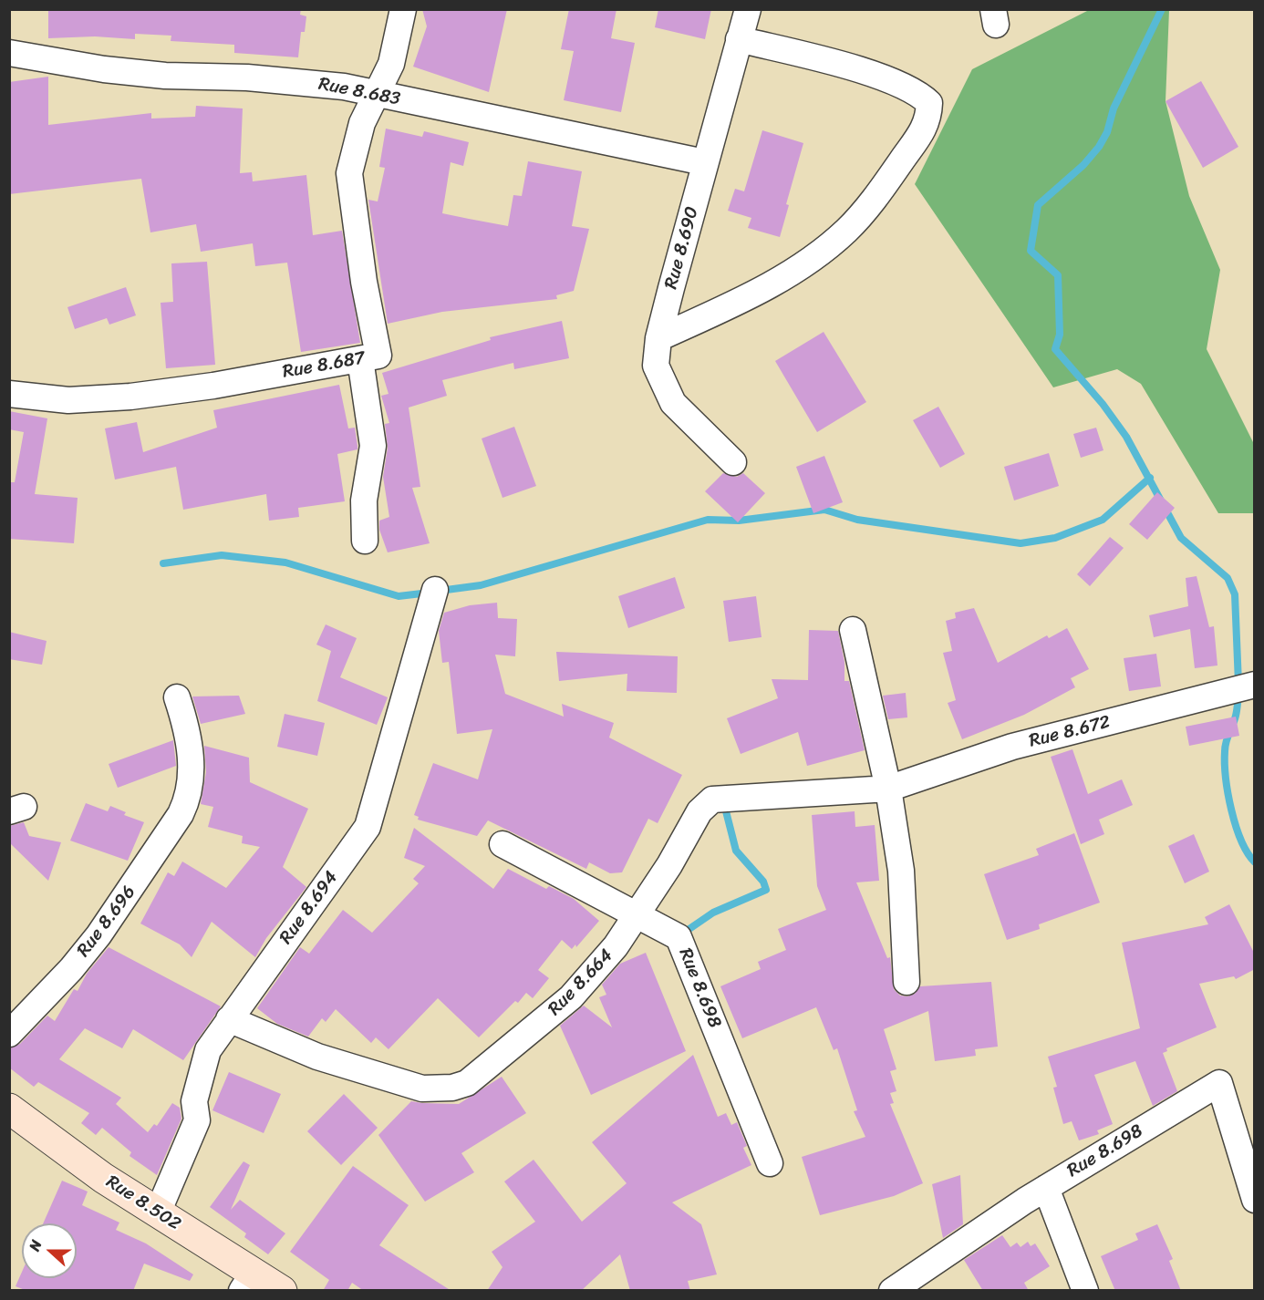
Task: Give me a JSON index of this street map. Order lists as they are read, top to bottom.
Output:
{
  "streets": {
    "main road": ["Rue 8.502"],
    "street": [
      "Rue 8.683",
      "Rue 8.690",
      "Rue 8.687",
      "Rue 8.672",
      "Rue 8.694",
      "Rue 8.696",
      "Rue 8.664",
      "Rue 8.698"
    ]
  },
  "crossings": [
    ["Rue 8.683", "Rue 8.690"],
    ["Rue 8.683", "Rue 8.687"],
    ["Rue 8.672", "Rue 8.664"],
    ["Rue 8.694", "Rue 8.664"],
    ["Rue 8.694", "Rue 8.502"],
    ["Rue 8.664", "Rue 8.698"]
  ],
  "north": "left"
}
